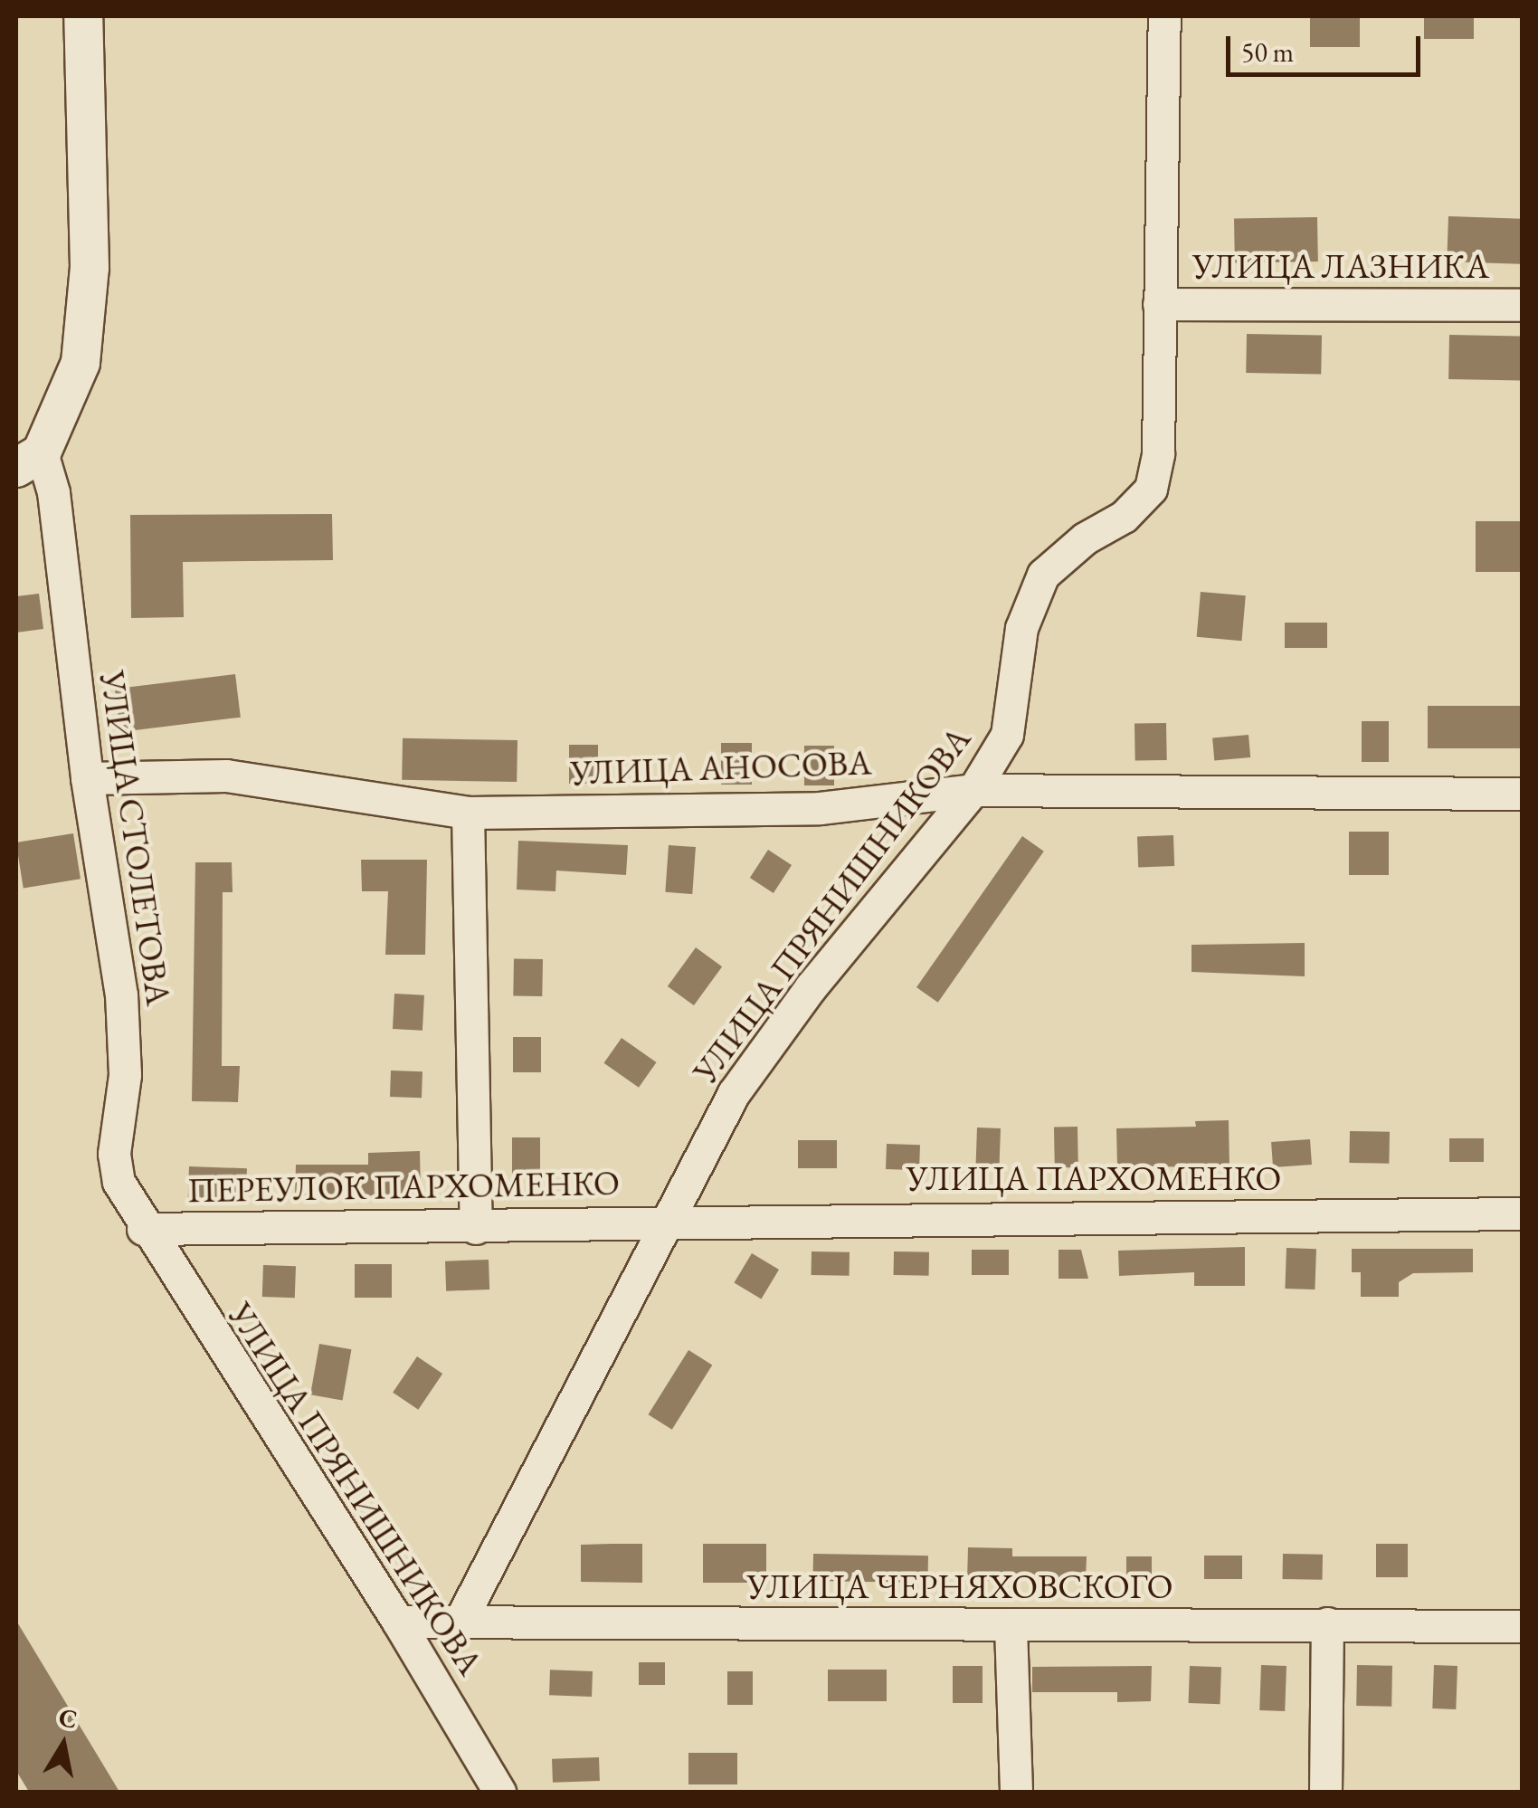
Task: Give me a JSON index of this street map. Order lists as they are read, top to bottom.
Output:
{
  "streets": {
    "street": [
      "УЛИЦА ЛАЗНИКА",
      "УЛИЦА АНОСОВА",
      "УЛИЦА СТОЛЕТОВА",
      "УЛИЦА ПРЯНИШНИКОВА",
      "УЛИЦА ПАРХОМЕНКО",
      "ПЕРЕУЛОК ПАРХОМЕНКО",
      "УЛИЦА ЧЕРНЯХОВСКОГО"
    ]
  },
  "crossings": [
    ["УЛИЦА ЛАЗНИКА", "УЛИЦА ПРЯНИШНИКОВА"],
    ["УЛИЦА АНОСОВА", "УЛИЦА СТОЛЕТОВА"],
    ["УЛИЦА АНОСОВА", "УЛИЦА ПРЯНИШНИКОВА"],
    ["УЛИЦА СТОЛЕТОВА", "УЛИЦА ПРЯНИШНИКОВА"],
    ["УЛИЦА СТОЛЕТОВА", "ПЕРЕУЛОК ПАРХОМЕНКО"],
    ["УЛИЦА ПРЯНИШНИКОВА", "УЛИЦА ПАРХОМЕНКО"],
    ["УЛИЦА ПРЯНИШНИКОВА", "ПЕРЕУЛОК ПАРХОМЕНКО"],
    ["УЛИЦА ПРЯНИШНИКОВА", "УЛИЦА ЧЕРНЯХОВСКОГО"],
    ["УЛИЦА ПАРХОМЕНКО", "ПЕРЕУЛОК ПАРХОМЕНКО"]
  ],
  "scale_bar": "50 m",
  "north": "top"
}
